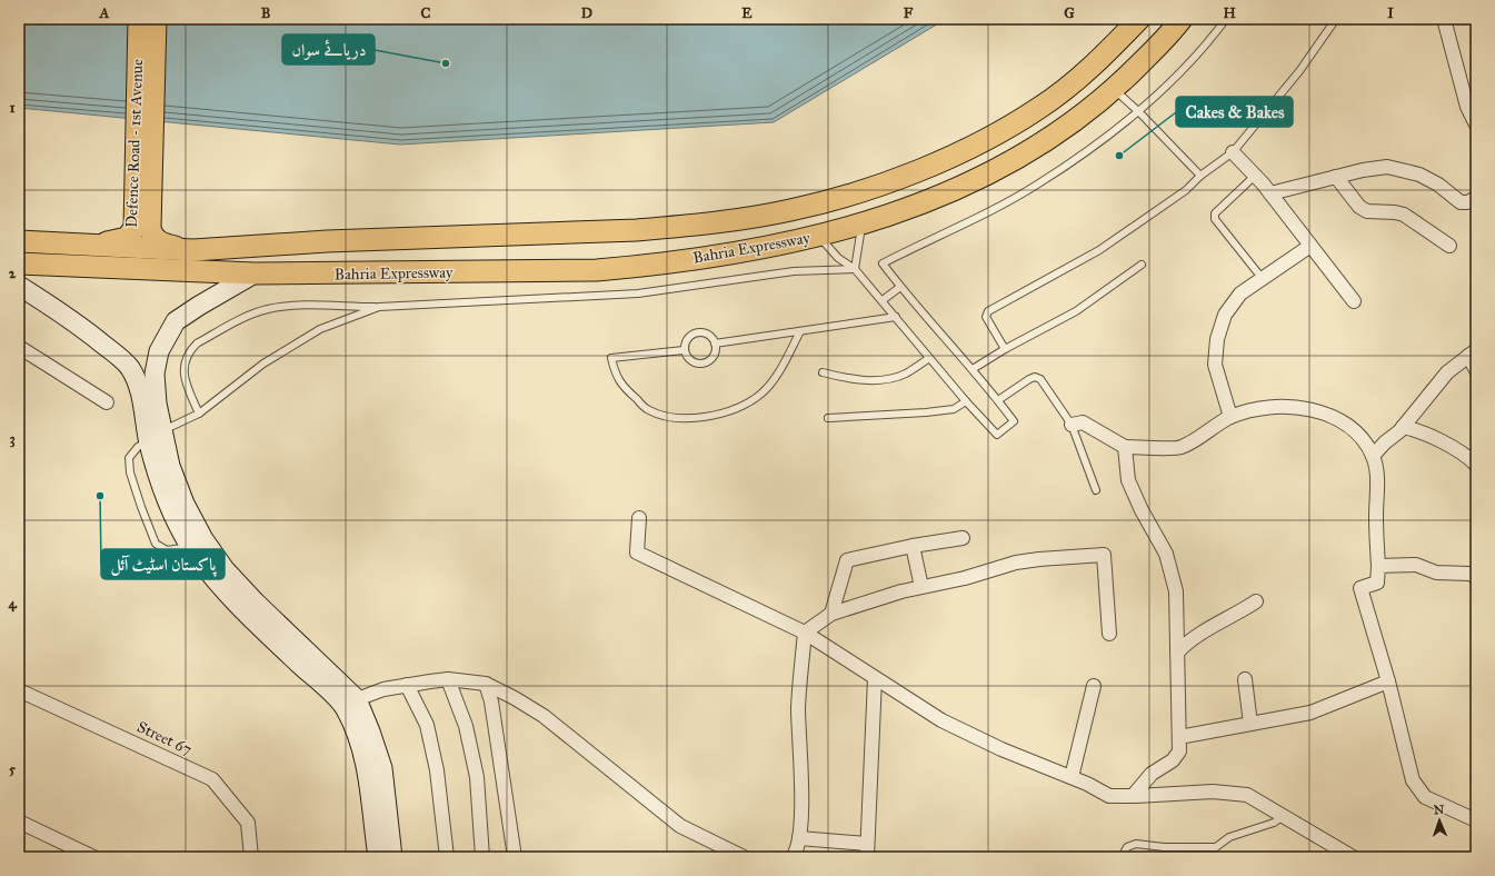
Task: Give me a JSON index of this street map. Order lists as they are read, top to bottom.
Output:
{
  "streets": {
    "main road": ["Defence Road - 1st Avenue", "Bahria Expressway"],
    "street": ["Street 67"]
  },
  "crossings": [
    ["Defence Road - 1st Avenue", "Bahria Expressway"]
  ],
  "places": ["دریائے سواں", "Cakes & Bakes", "پاکستان اسٹیٹ آئل"],
  "north": "top",
  "grid": {
    "columns": [
      "A",
      "B",
      "C",
      "D",
      "E",
      "F",
      "G",
      "H",
      "I"
    ],
    "rows": [
      "1",
      "2",
      "3",
      "4",
      "5"
    ]
  }
}
